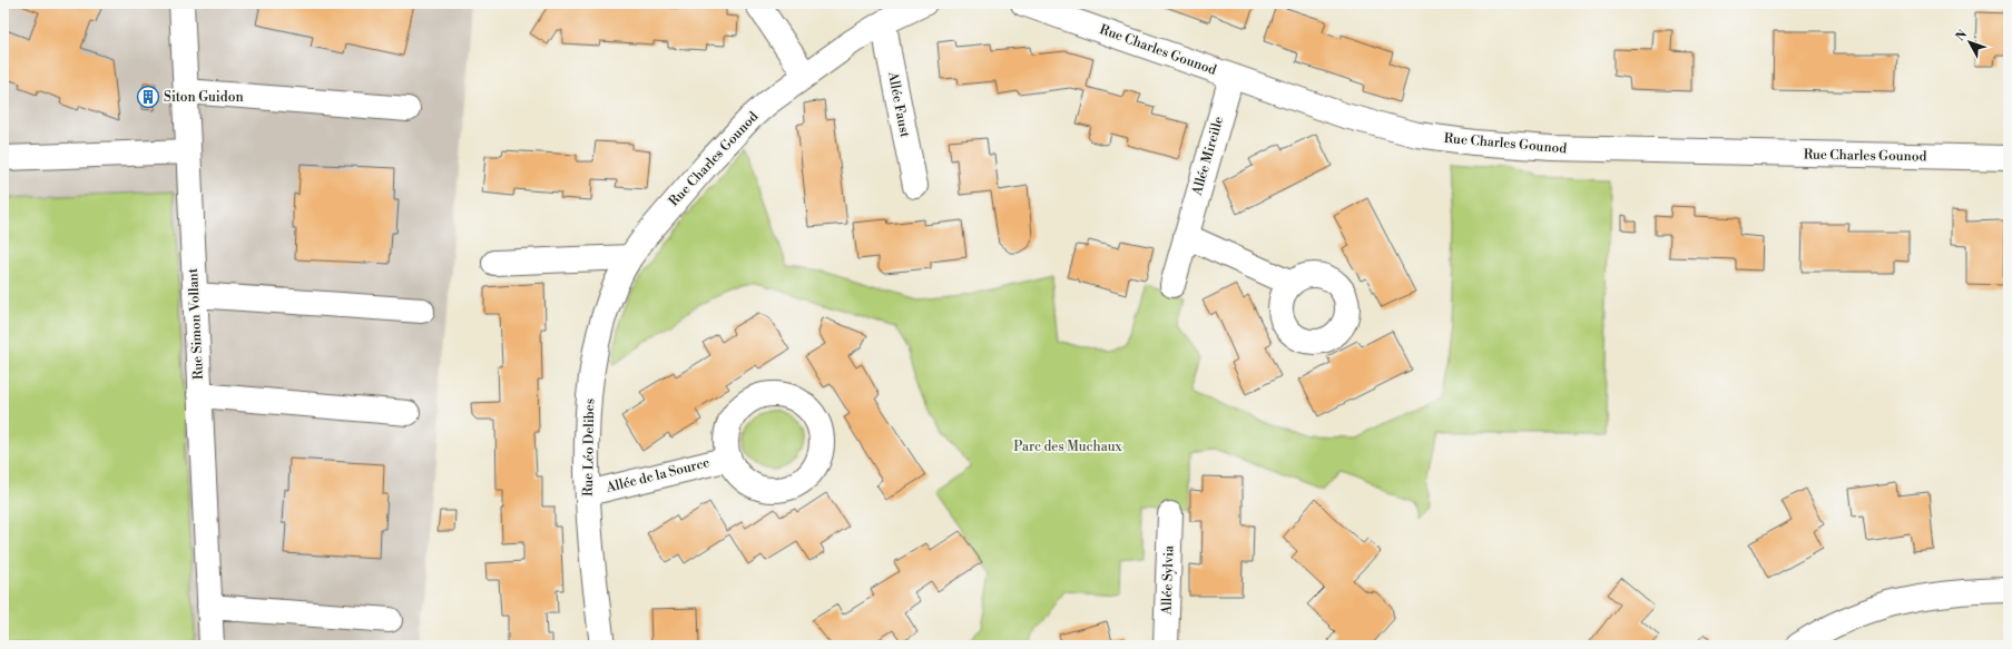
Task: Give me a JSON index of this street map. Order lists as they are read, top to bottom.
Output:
{
  "streets": {
    "street": [
      "Rue Charles Gounod",
      "Allée Faust",
      "Allée Mireille",
      "Rue Simon Vollant",
      "Rue Léo Delibes",
      "Allée de la Source",
      "Allée Sylvia"
    ]
  },
  "crossings": [
    ["Rue Charles Gounod", "Allée Faust"],
    ["Rue Charles Gounod", "Allée Mireille"],
    ["Rue Charles Gounod", "Rue Léo Delibes"],
    ["Rue Léo Delibes", "Allée de la Source"]
  ],
  "parks": ["Parc des Muchaux"],
  "places": {
    "building": ["Siton Guidon"]
  },
  "north": "top left"
}
